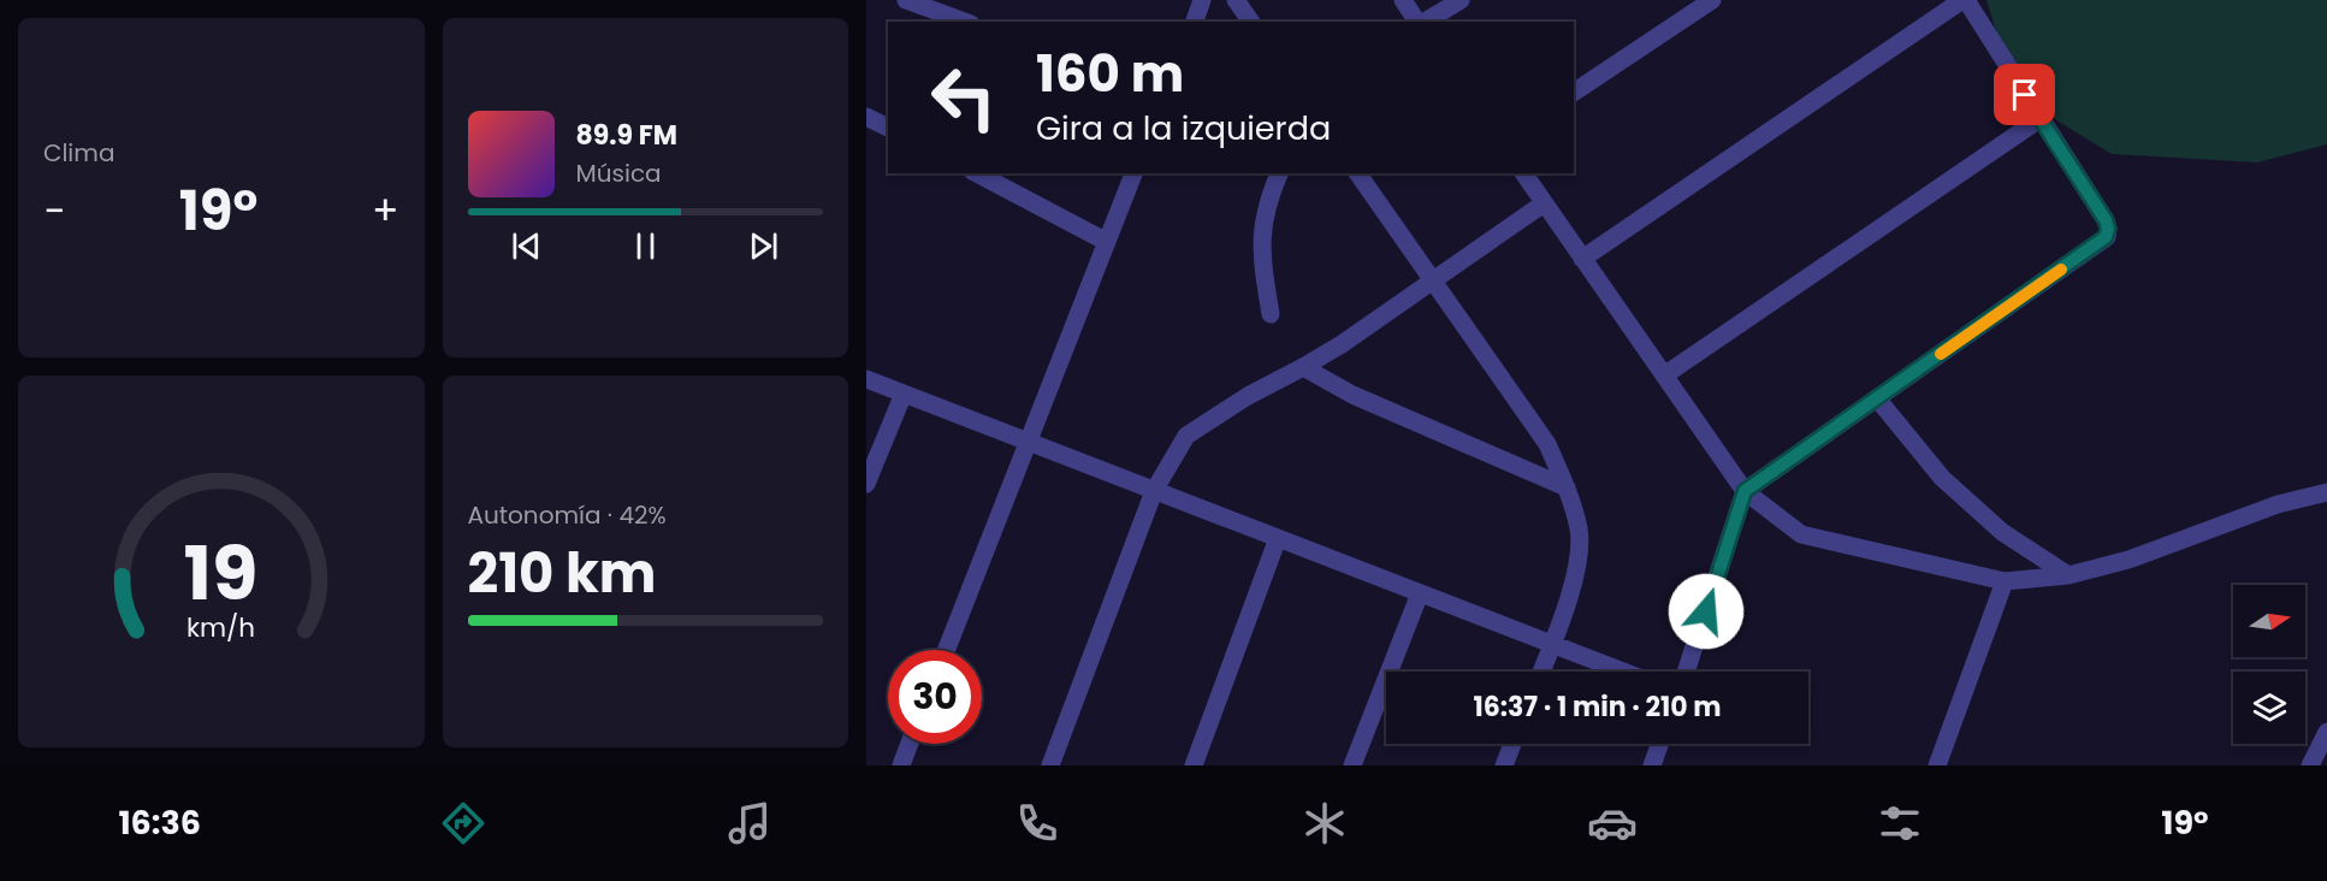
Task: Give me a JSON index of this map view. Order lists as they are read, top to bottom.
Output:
{
  "north": "right",
  "page": {
    "tile": [
      "Clima",
      ["Autonomía · 42%", "210 km"]
    ],
    "turn": ["160 m", "Gira a la izquierda"],
    "song": ["89.9 FM", "Música"],
    "heat": ["−", "19°", "+"],
    "limit": "30",
    "trip": "16:37 · 1 min · 210 m",
    "tabs": ["16:36", "19°"],
    "gauge": ["19", "km/h"]
  }
}
